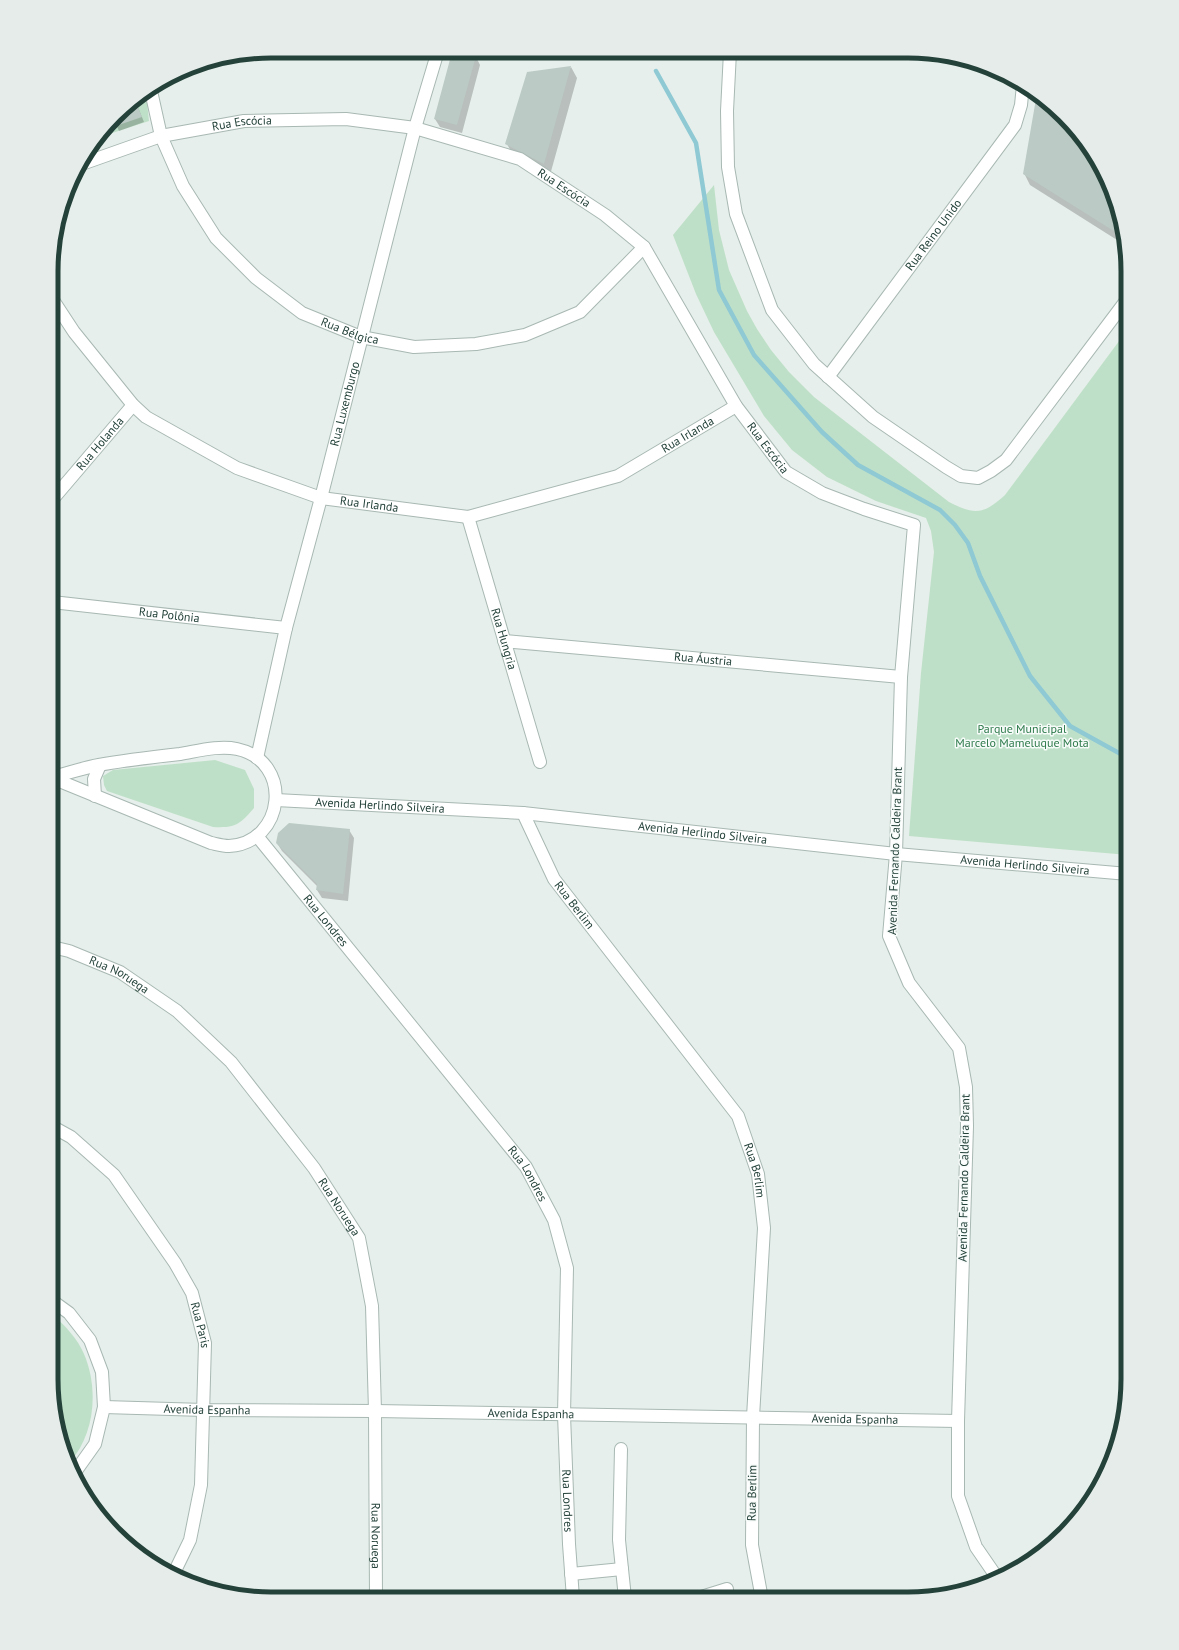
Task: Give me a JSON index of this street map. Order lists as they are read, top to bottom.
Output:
{
  "streets": {
    "street": [
      "Rua Escócia",
      "Rua Reino Unido",
      "Rua Bélgica",
      "Rua Luxemburgo",
      "Rua Irlanda",
      "Rua Holanda",
      "Rua Polônia",
      "Rua Hungria",
      "Rua Áustria",
      "Avenida Herlindo Silveira",
      "Avenida Fernando Caldeira Brant",
      "Rua Berlim",
      "Rua Londres",
      "Rua Noruega",
      "Rua Paris",
      "Avenida Espanha"
    ]
  },
  "crossings": [
    ["Rua Escócia", "Rua Bélgica"],
    ["Rua Escócia", "Rua Luxemburgo"],
    ["Rua Escócia", "Rua Irlanda"],
    ["Rua Escócia", "Avenida Fernando Caldeira Brant"],
    ["Rua Bélgica", "Rua Luxemburgo"],
    ["Rua Luxemburgo", "Rua Irlanda"],
    ["Rua Luxemburgo", "Rua Polônia"],
    ["Rua Irlanda", "Rua Holanda"],
    ["Rua Irlanda", "Rua Hungria"],
    ["Rua Hungria", "Rua Áustria"],
    ["Rua Áustria", "Avenida Fernando Caldeira Brant"],
    ["Avenida Herlindo Silveira", "Avenida Fernando Caldeira Brant"],
    ["Avenida Herlindo Silveira", "Rua Berlim"],
    ["Avenida Fernando Caldeira Brant", "Avenida Espanha"],
    ["Rua Berlim", "Avenida Espanha"],
    ["Rua Londres", "Avenida Espanha"],
    ["Rua Noruega", "Avenida Espanha"],
    ["Rua Paris", "Avenida Espanha"]
  ],
  "parks": ["Parque Municipal Marcelo Mameluque Mota"]
}
